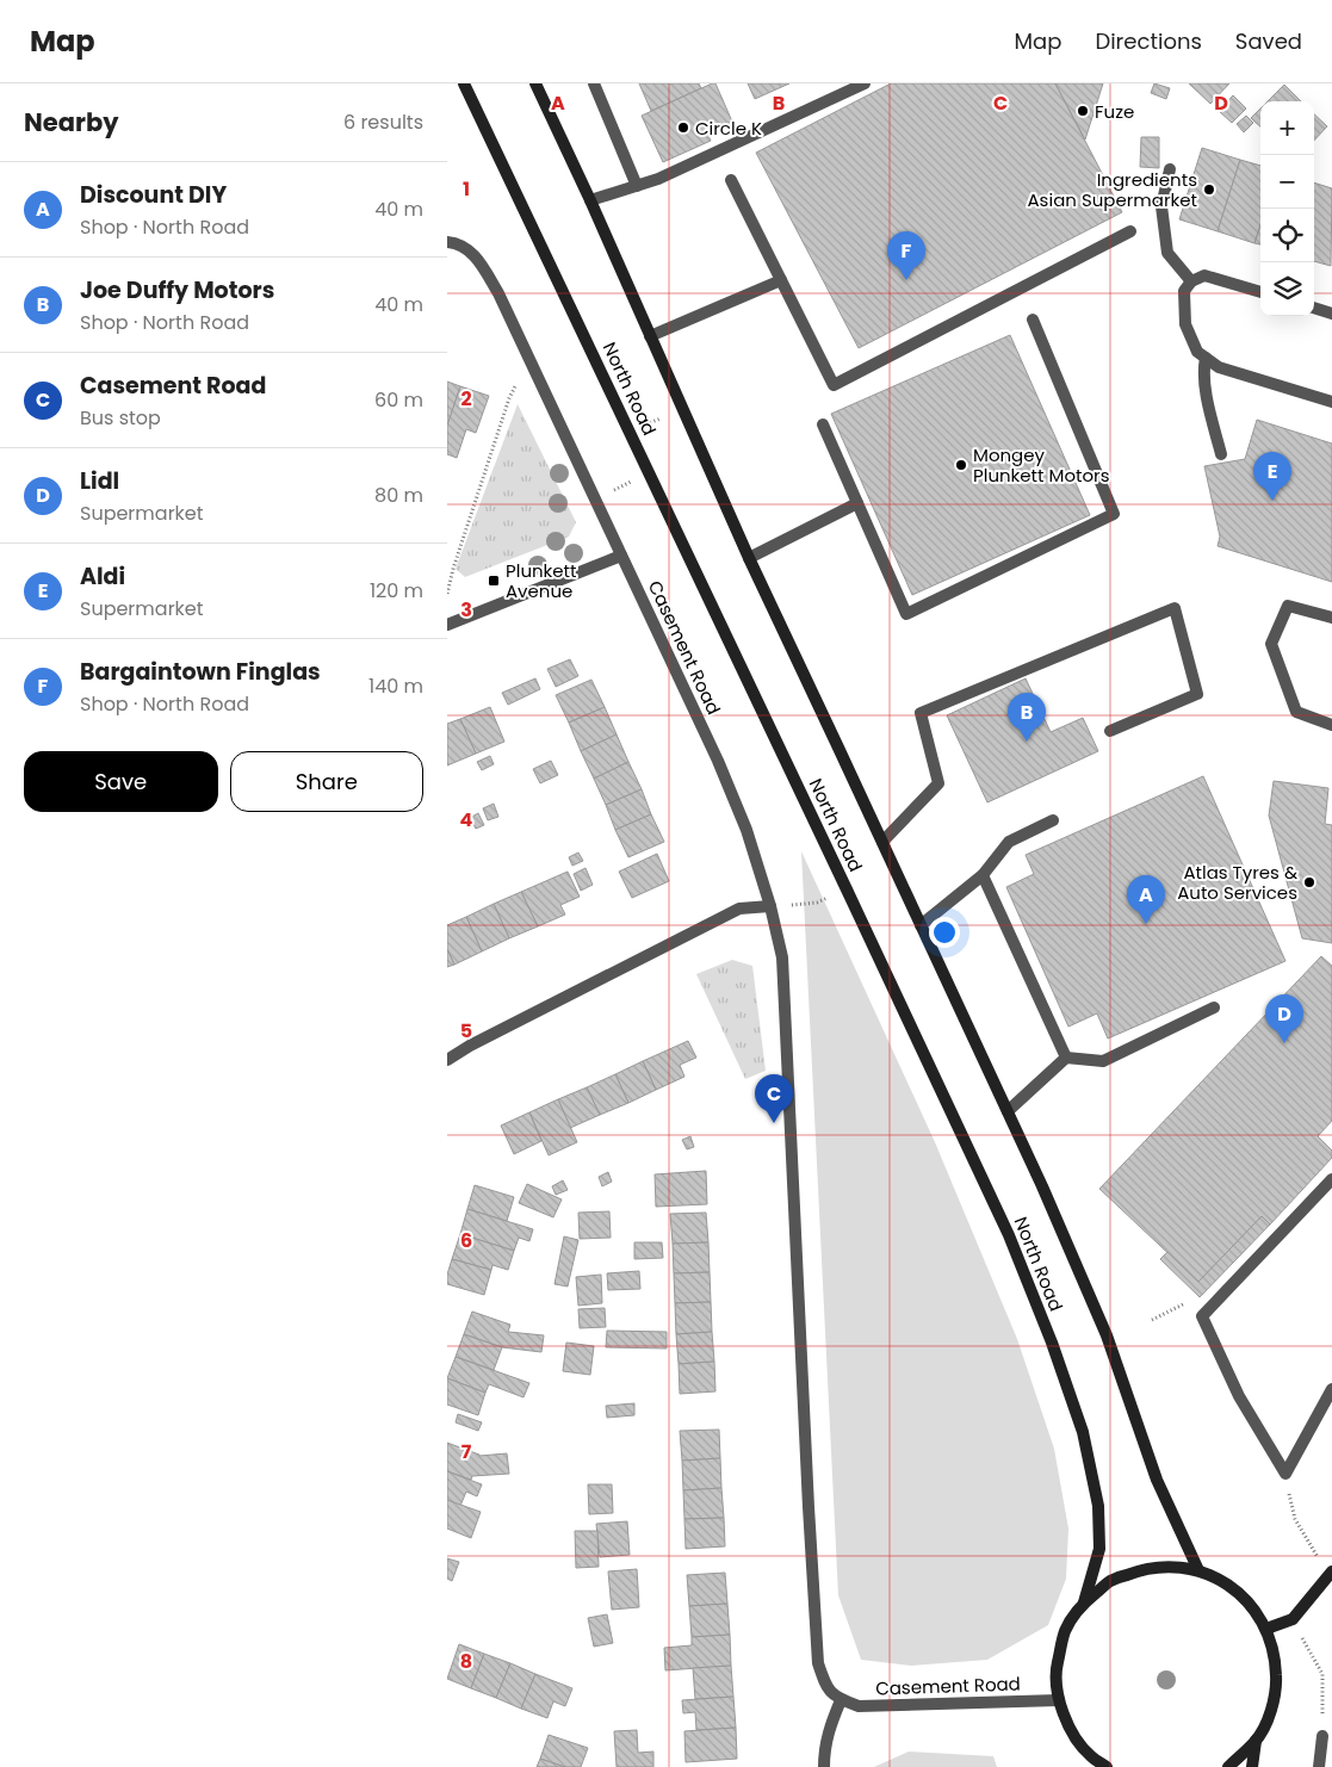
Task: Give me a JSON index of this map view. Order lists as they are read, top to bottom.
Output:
{
  "streets": {
    "main road": ["North Road"],
    "street": ["Casement Road"]
  },
  "places": {
    "other": [
      "Fuze",
      "Circle K",
      "Ingredients Asian Supermarket",
      "Mongey Plunkett Motors",
      "Atlas Tyres & Auto Services"
    ],
    "transit": ["Plunkett Avenue"]
  },
  "page": {
    "header": "Map",
    "nav": ["Map", "Directions", "Saved"],
    "heading": ["Nearby", "6 results"],
    "map_buttons": ["+", "−"],
    "list": [
      {
        "mark": "A",
        "name": "Discount DIY",
        "note": "Shop · North Road",
        "value": "40 m"
      },
      {
        "mark": "B",
        "name": "Joe Duffy Motors",
        "note": "Shop · North Road",
        "value": "40 m"
      },
      {
        "mark": "C",
        "name": "Casement Road",
        "note": "Bus stop",
        "value": "60 m"
      },
      {
        "mark": "D",
        "name": "Lidl",
        "note": "Supermarket",
        "value": "80 m"
      },
      {
        "mark": "E",
        "name": "Aldi",
        "note": "Supermarket",
        "value": "120 m"
      },
      {
        "mark": "F",
        "name": "Bargaintown Finglas",
        "note": "Shop · North Road",
        "value": "140 m"
      }
    ],
    "pins": [
      "F",
      "E",
      "B",
      "A",
      "D",
      "C"
    ],
    "buttons": ["Save", "Share"]
  },
  "grid": {
    "columns": [
      "A",
      "B",
      "C",
      "D"
    ],
    "rows": [
      "1",
      "2",
      "3",
      "4",
      "5",
      "6",
      "7",
      "8"
    ]
  }
}
